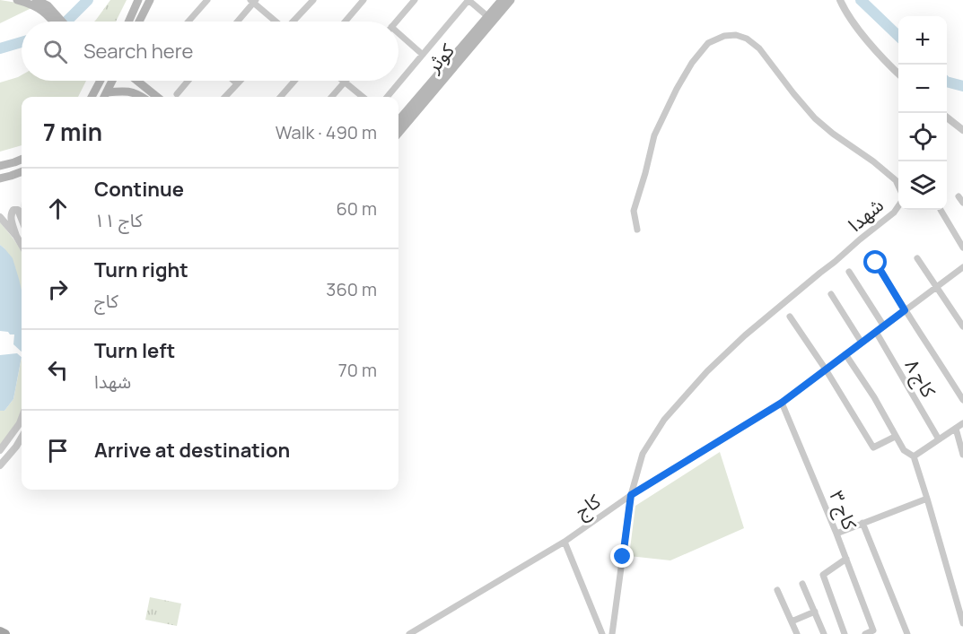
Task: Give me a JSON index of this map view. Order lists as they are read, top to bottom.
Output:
{
  "streets": {
    "main road": ["کوثر"],
    "street": [
      "شهدا",
      "کاج ۸",
      "کاج",
      "کاج ۳"
    ]
  },
  "crossings": [
    ["شهدا", "کاج"],
    ["کاج ۸", "کاج"],
    ["کاج", "کاج ۳"]
  ],
  "page": {
    "map_buttons": ["+", "−"],
    "search": "Search here",
    "heading": ["7 min", "Walk · 490 m"],
    "list": [
      ["Continue", "کاج ۱۱", "60 m"],
      ["Turn right", "کاج", "360 m"],
      ["Turn left", "شهدا", "70 m"],
      "Arrive at destination"
    ]
  }
}
